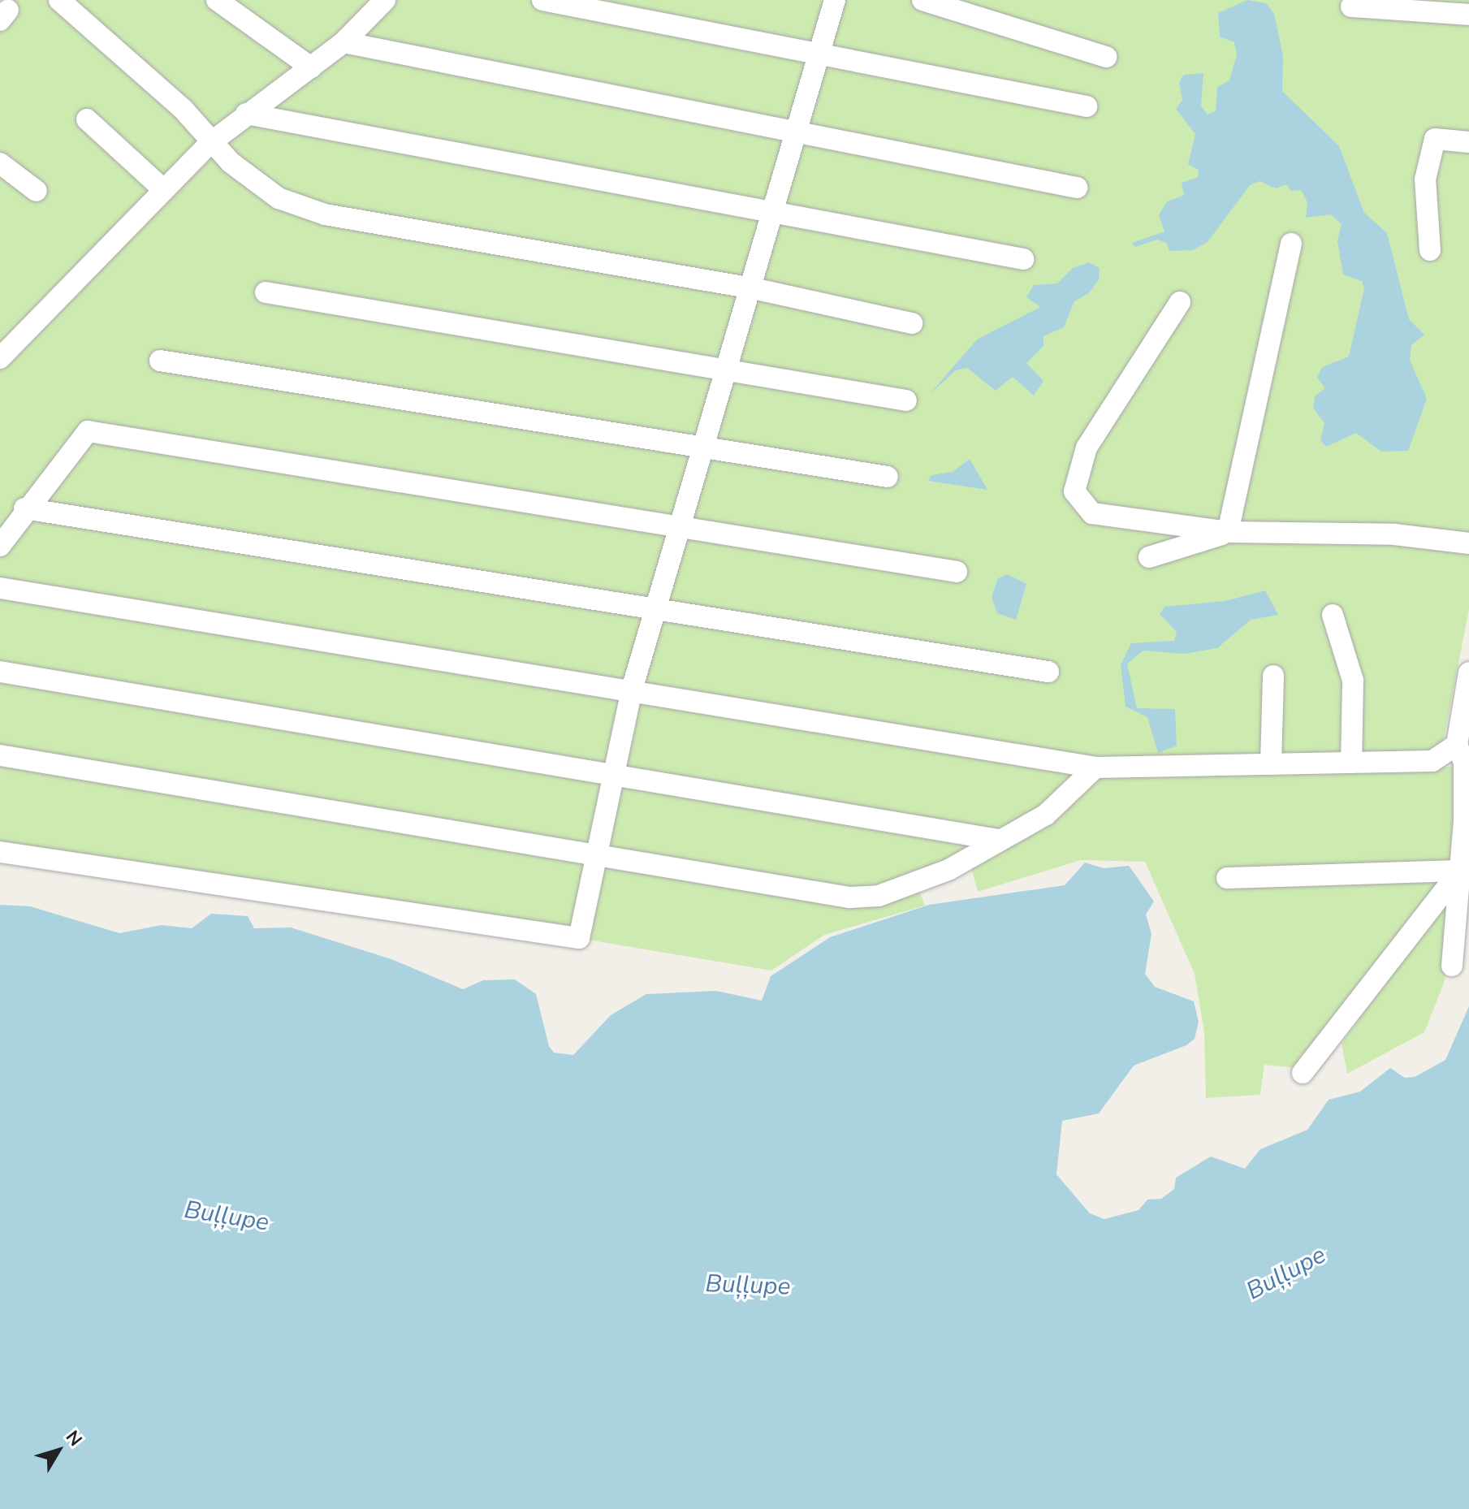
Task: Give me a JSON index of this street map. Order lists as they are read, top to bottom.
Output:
{
  "water": ["Buļļupe"],
  "north": "top right"
}
